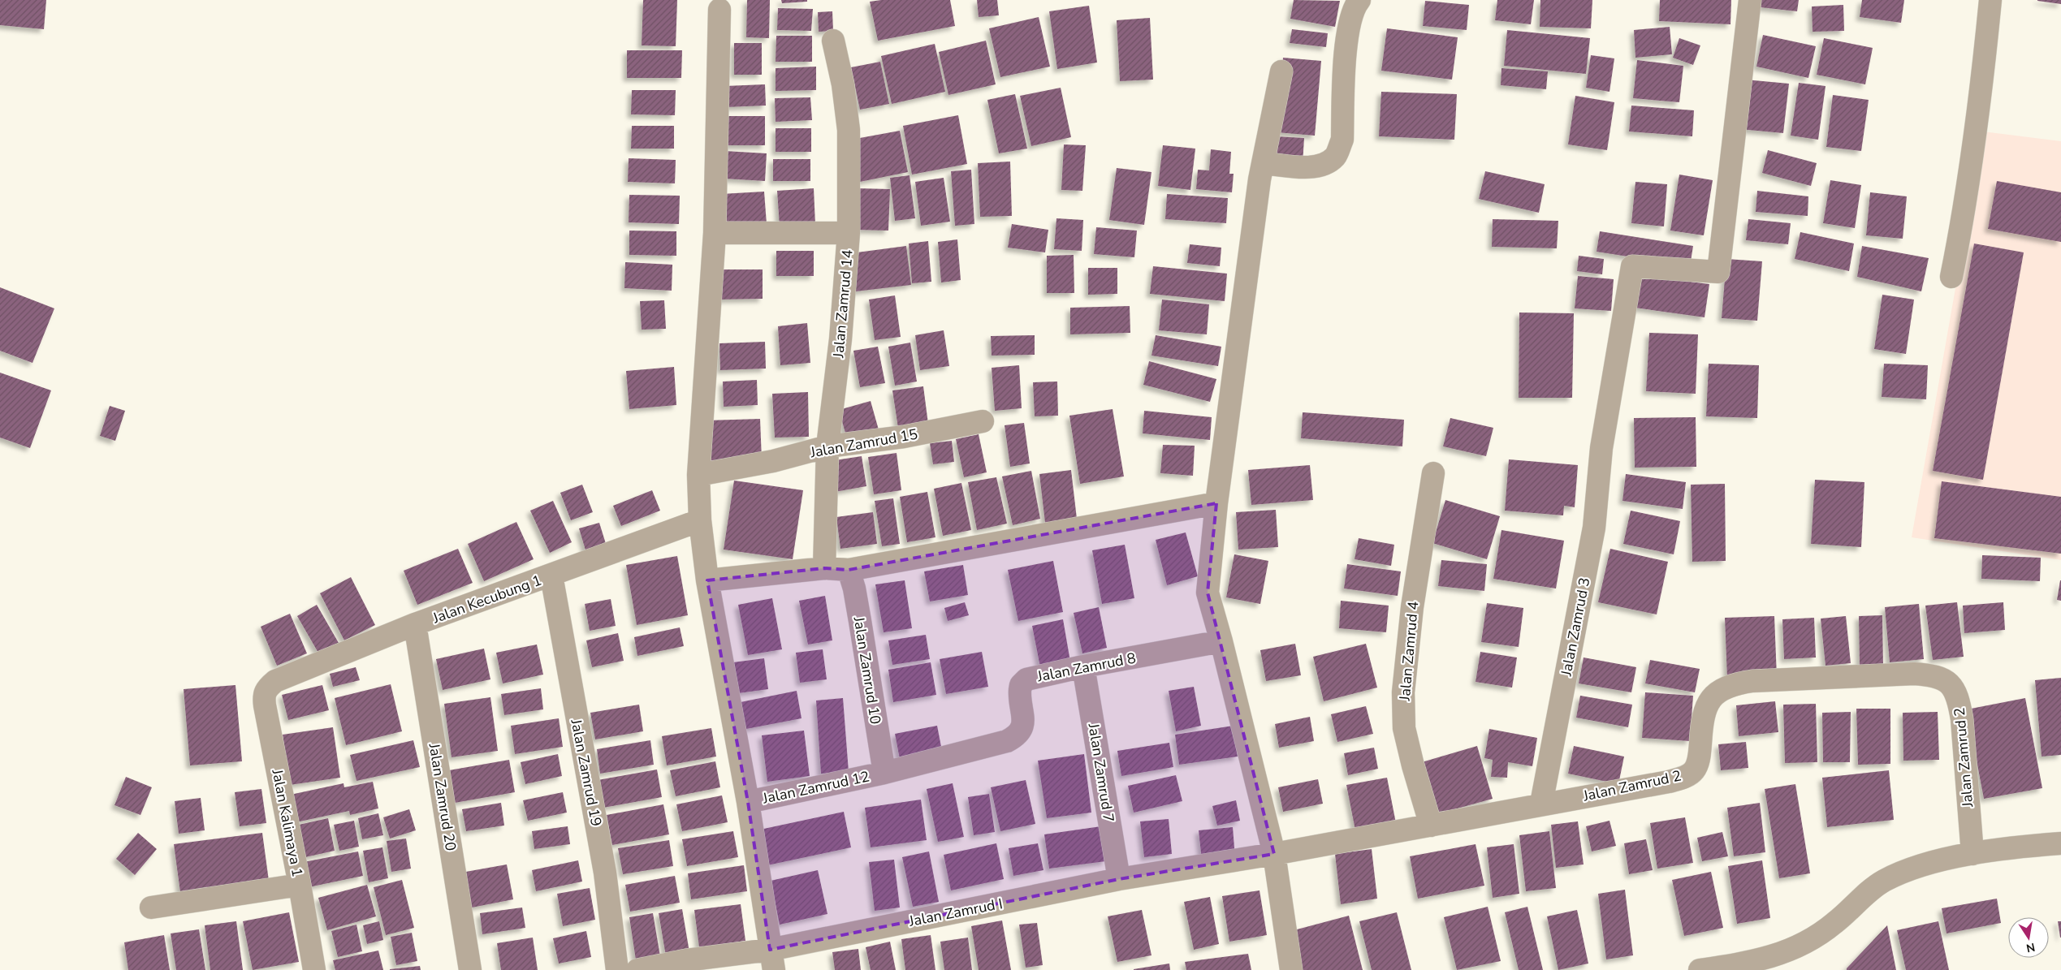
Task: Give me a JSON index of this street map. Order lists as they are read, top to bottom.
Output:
{
  "streets": {
    "street": [
      "Jalan Zamrud 14",
      "Jalan Zamrud 15",
      "Jalan Kecubung 1",
      "Jalan Zamrud 3",
      "Jalan Zamrud 4",
      "Jalan Zamrud 8",
      "Jalan Zamrud 10",
      "Jalan Zamrud 2",
      "Jalan Zamrud 19",
      "Jalan Zamrud 7",
      "Jalan Zamrud 12",
      "Jalan Zamrud 20",
      "Jalan Kalimaya 1",
      "Jalan Zamrud I"
    ]
  },
  "crossings": [
    ["Jalan Zamrud 14", "Jalan Zamrud 15"],
    ["Jalan Kecubung 1", "Jalan Zamrud 19"],
    ["Jalan Kecubung 1", "Jalan Zamrud 20"],
    ["Jalan Kecubung 1", "Jalan Kalimaya 1"],
    ["Jalan Zamrud 3", "Jalan Zamrud 2"],
    ["Jalan Zamrud 4", "Jalan Zamrud 2"],
    ["Jalan Zamrud 8", "Jalan Zamrud 10"],
    ["Jalan Zamrud 8", "Jalan Zamrud 7"],
    ["Jalan Zamrud 8", "Jalan Zamrud 12"],
    ["Jalan Zamrud 10", "Jalan Zamrud 12"],
    ["Jalan Zamrud 2", "Jalan Zamrud I"],
    ["Jalan Zamrud 7", "Jalan Zamrud I"]
  ],
  "north": "bottom"
}
